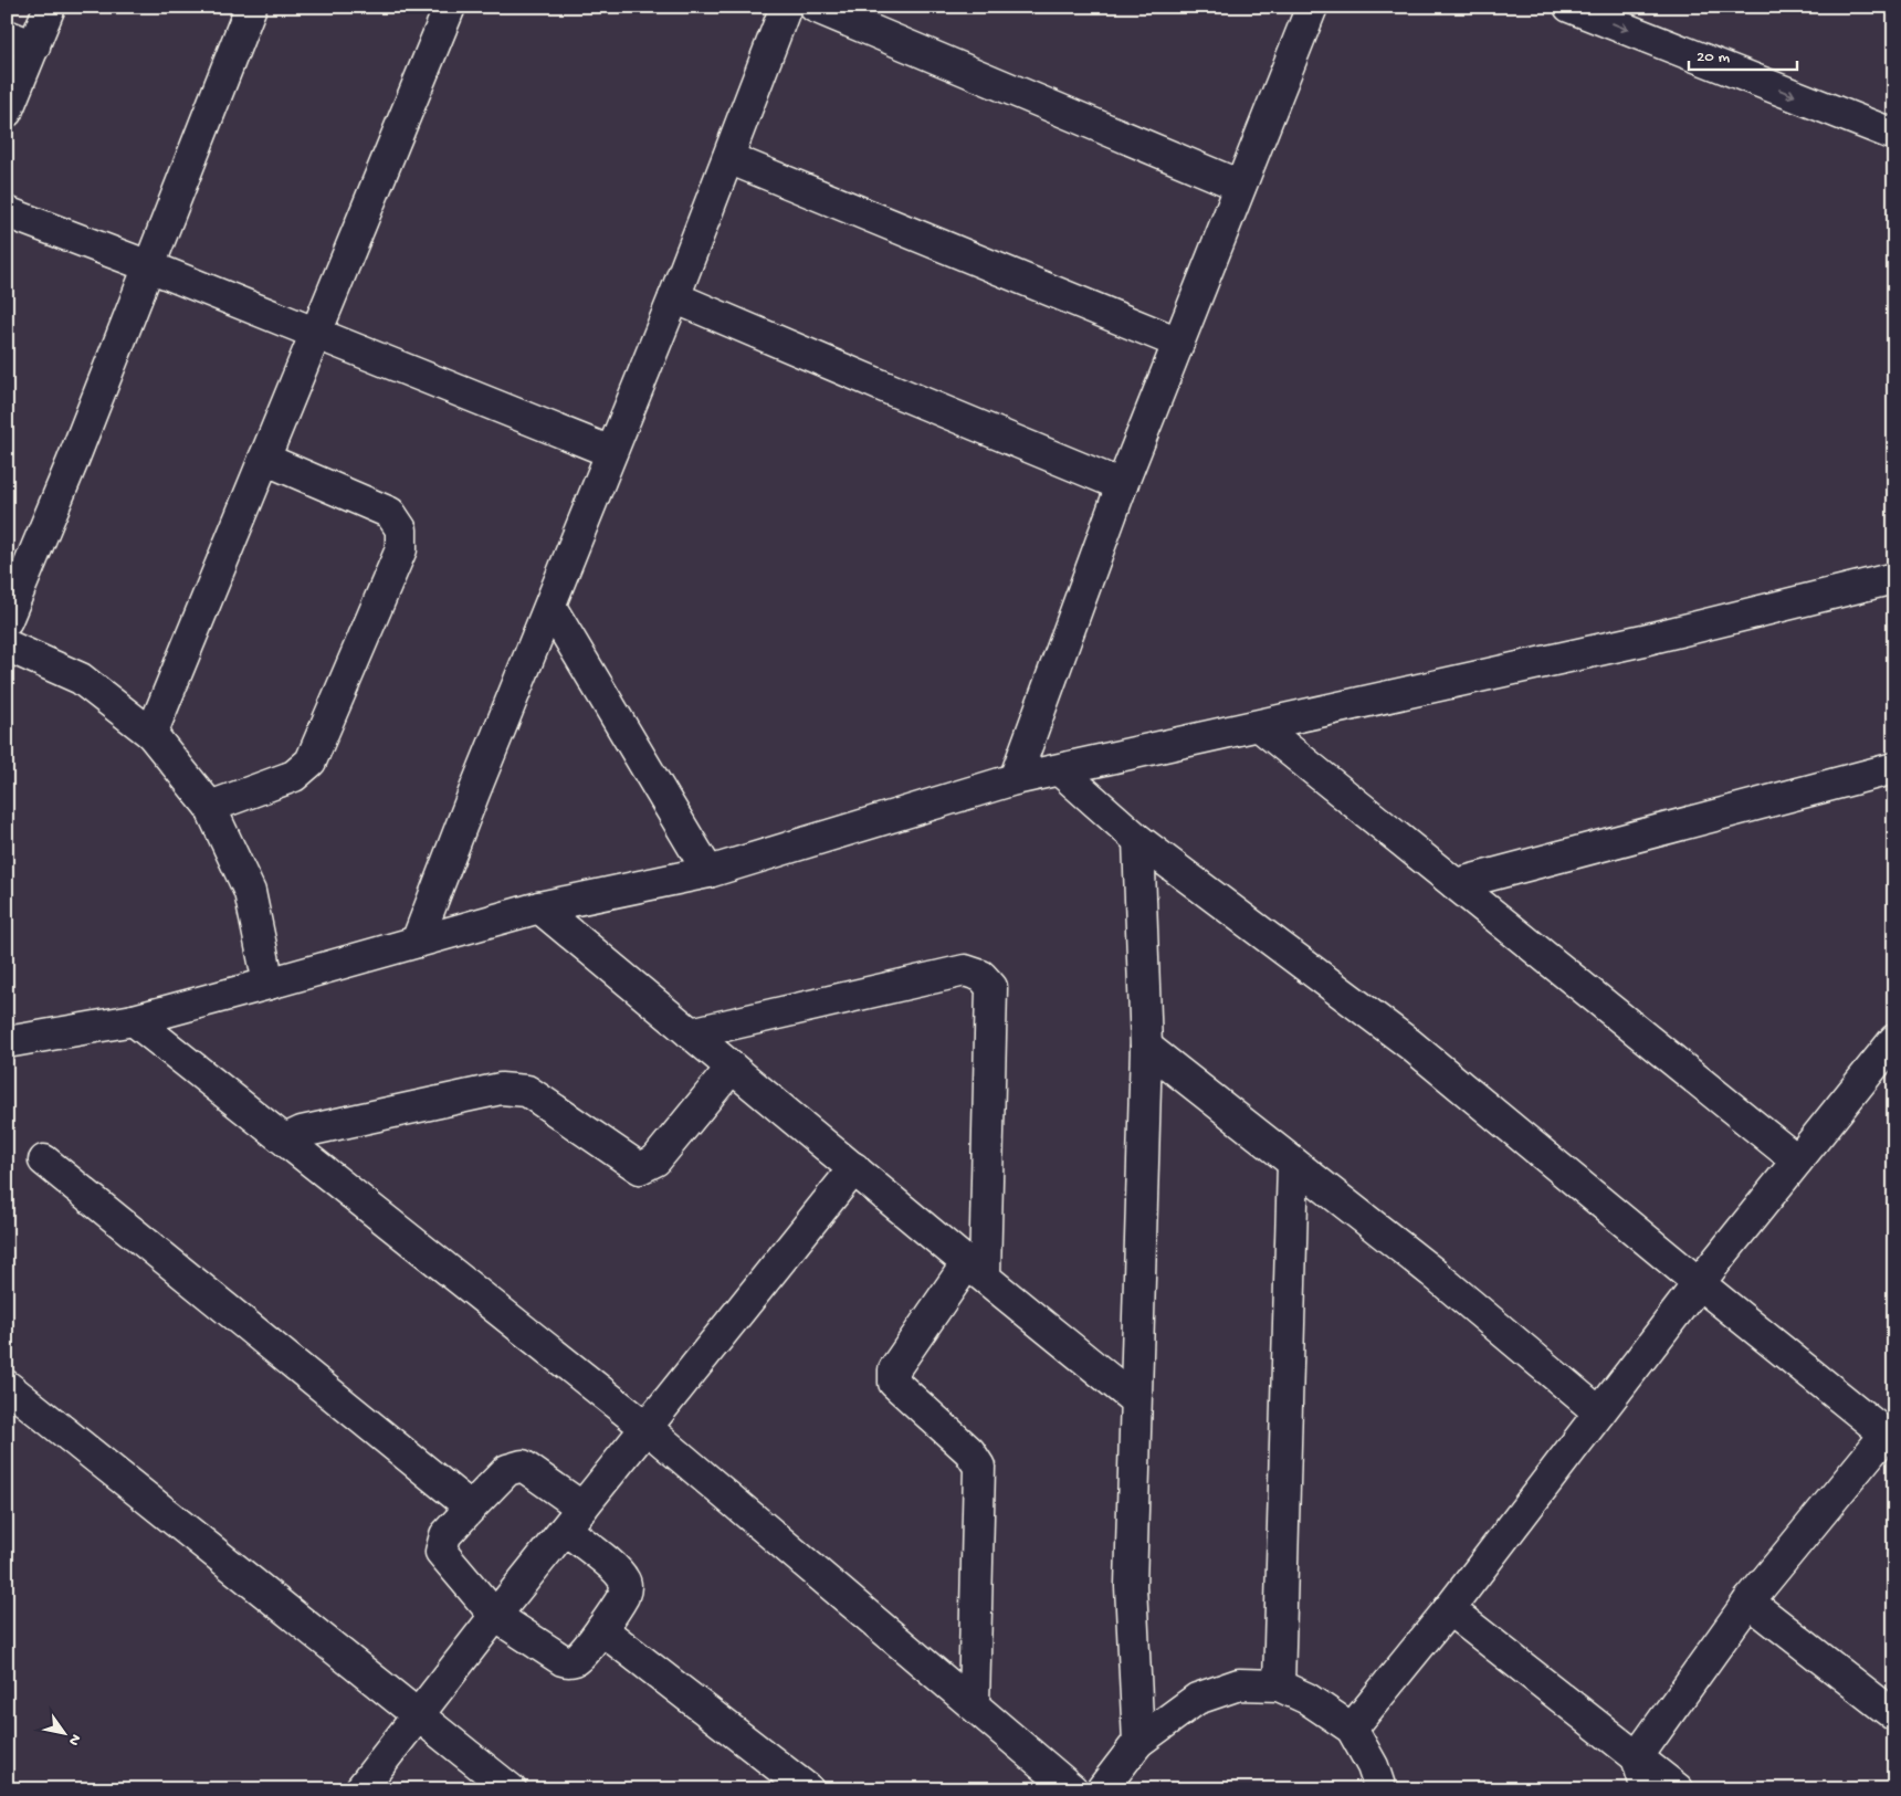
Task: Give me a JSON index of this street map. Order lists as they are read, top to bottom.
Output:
{
  "scale_bar": "20 m",
  "north": "bottom right"
}
